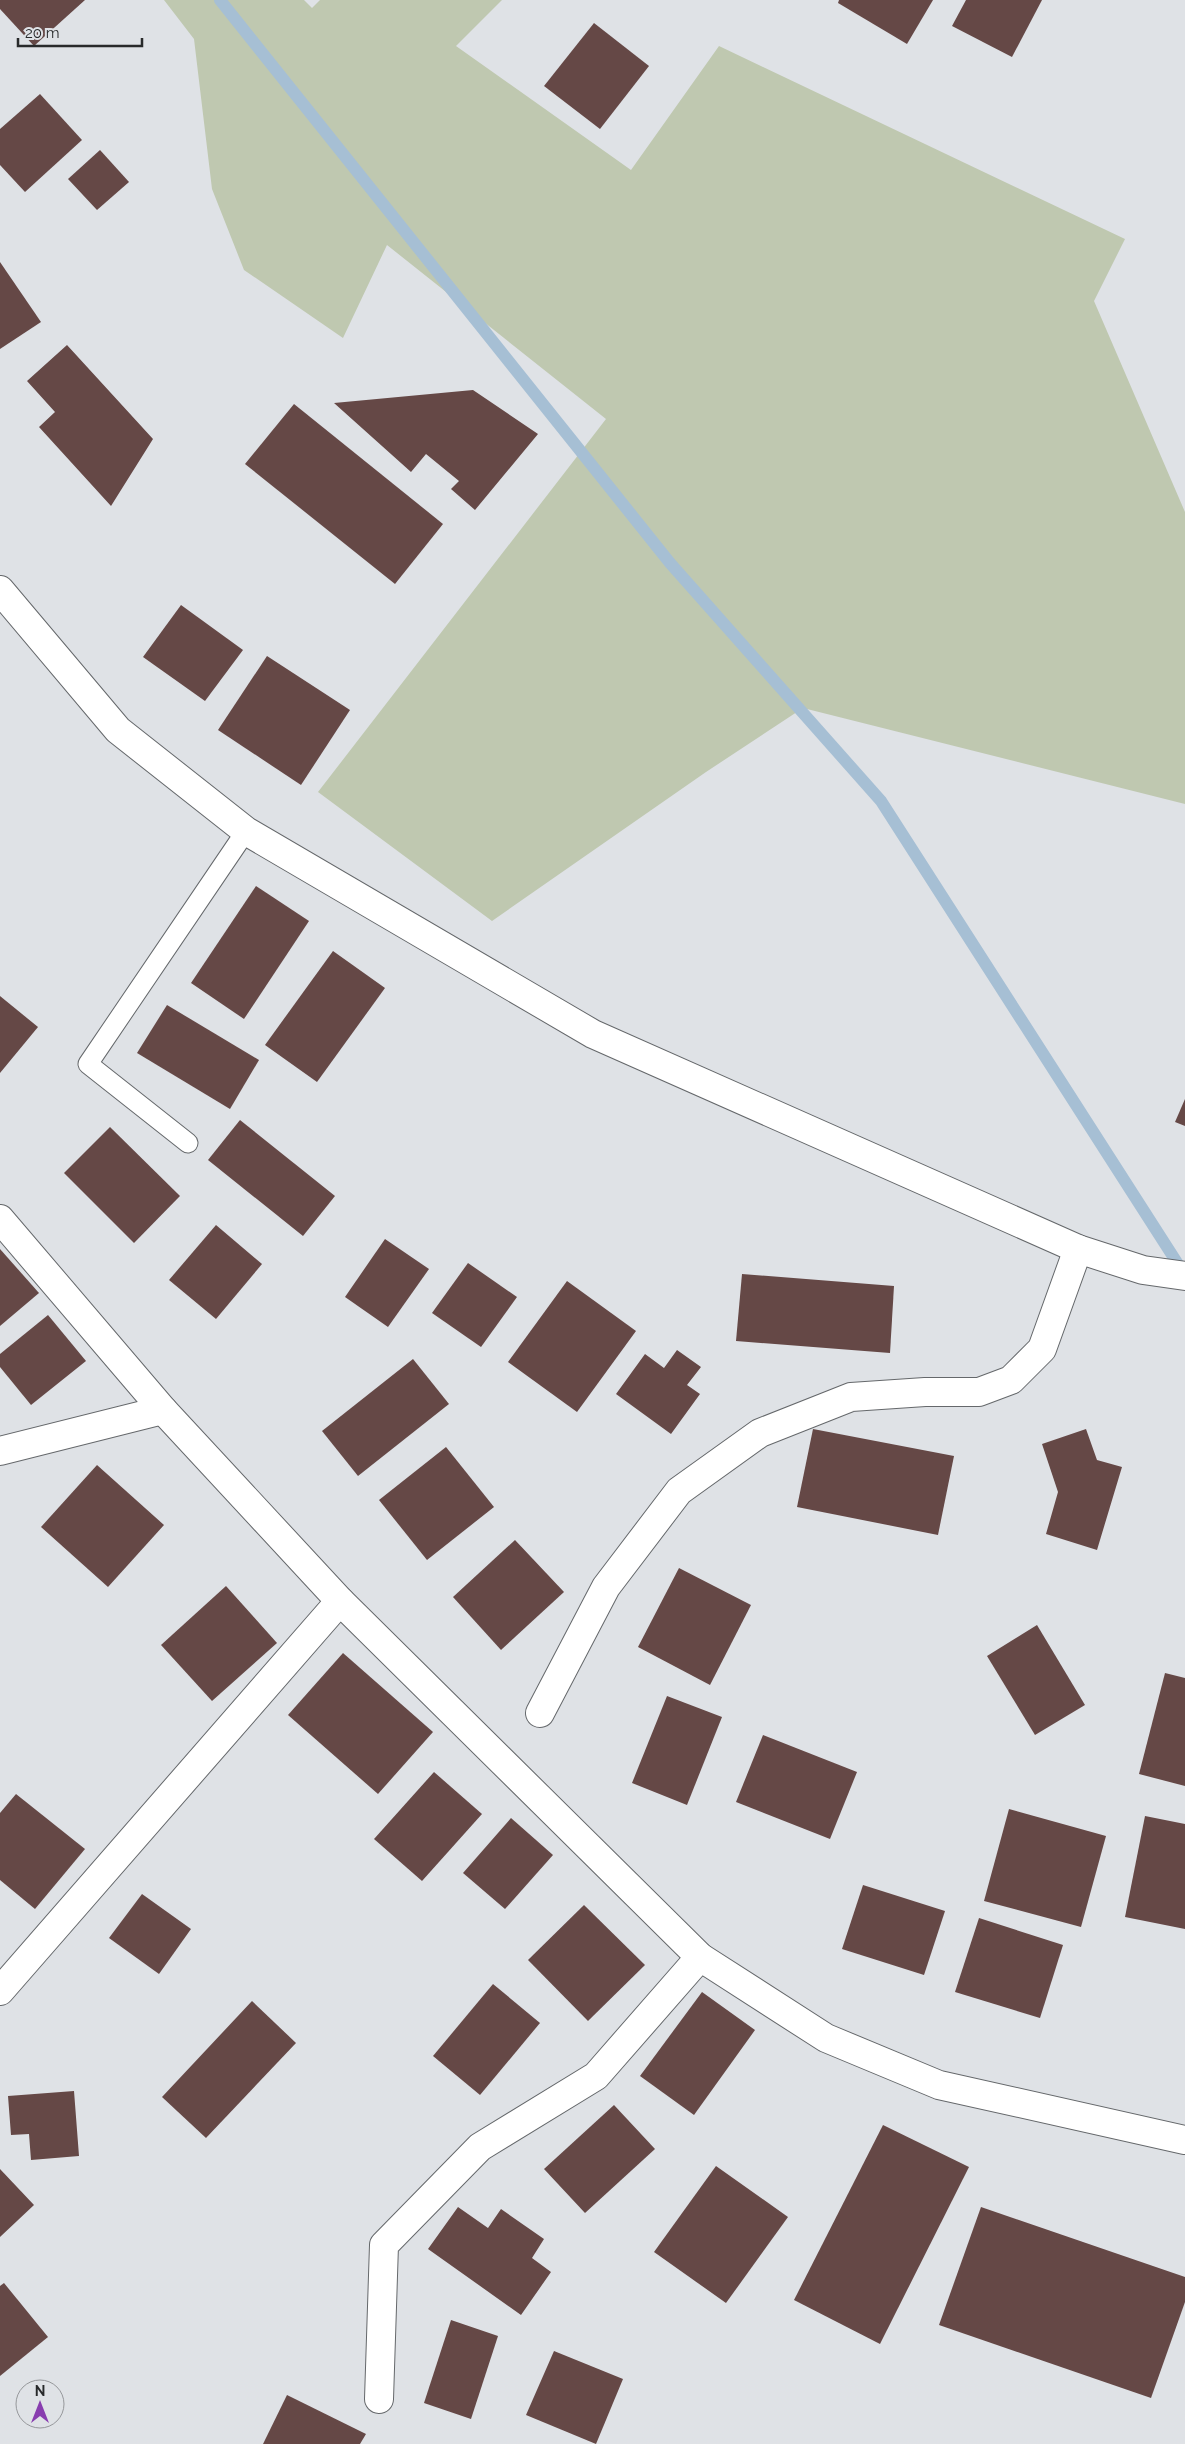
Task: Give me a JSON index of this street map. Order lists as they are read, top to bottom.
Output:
{
  "scale_bar": "20 m",
  "north": "top"
}
